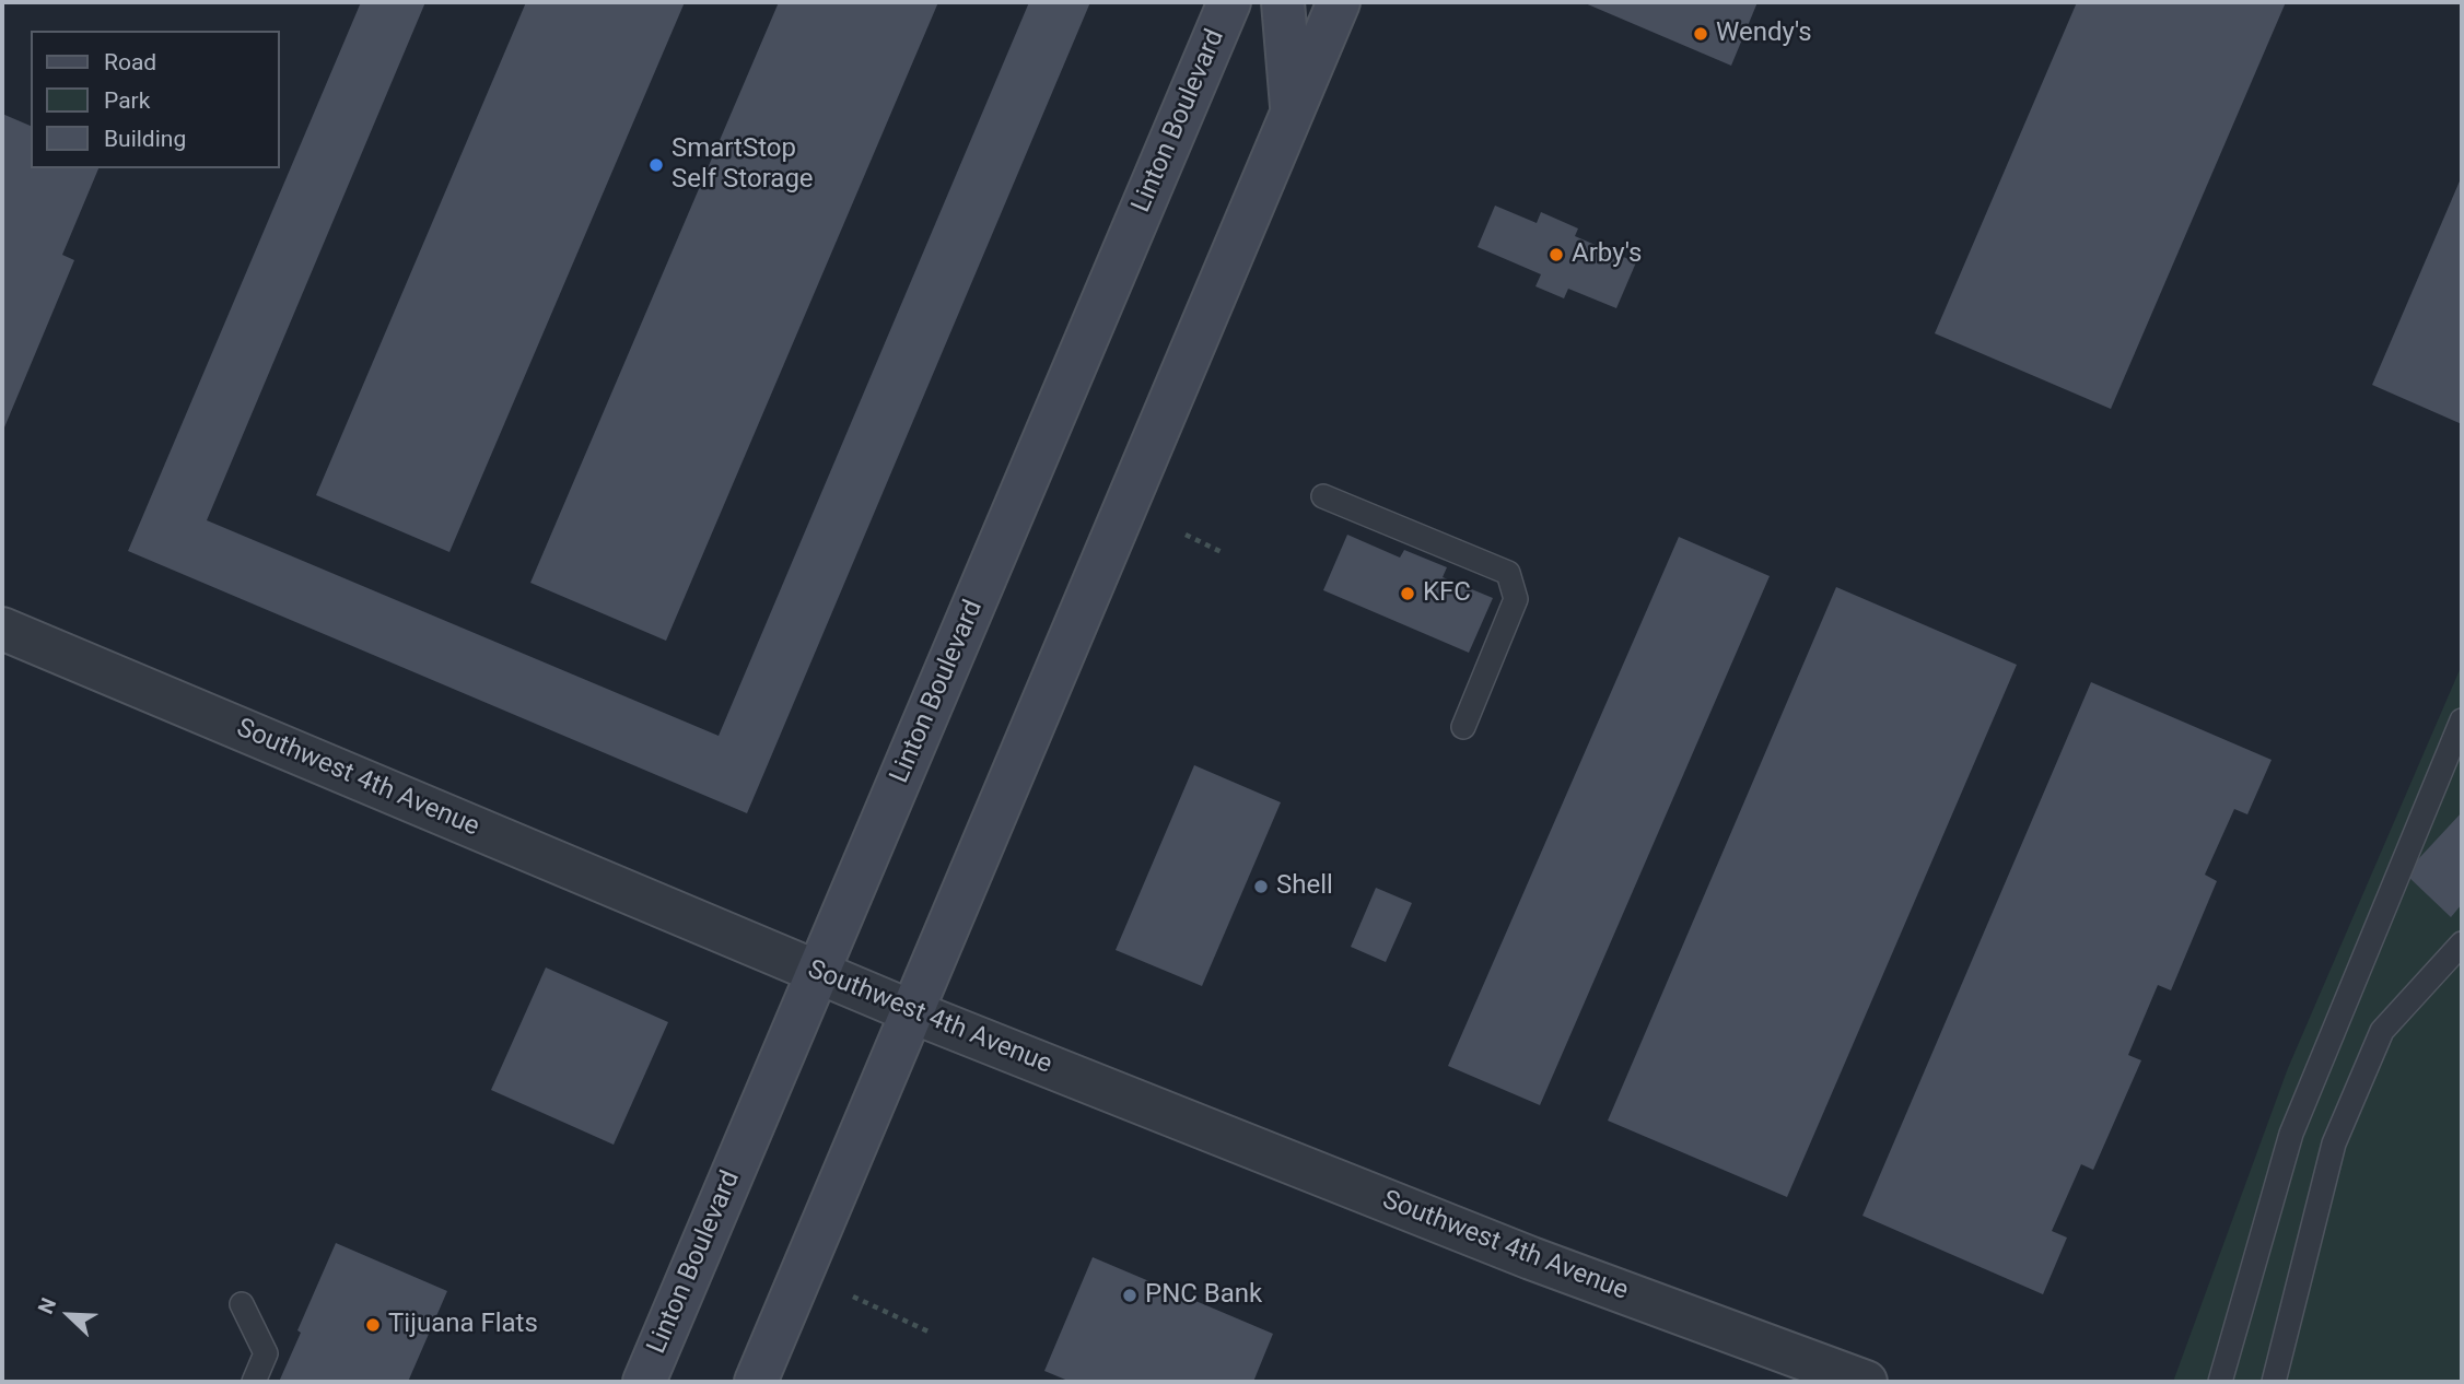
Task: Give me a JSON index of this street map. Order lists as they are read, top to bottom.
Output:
{
  "streets": {
    "main road": ["Linton Boulevard"],
    "street": ["Southwest 4th Avenue"]
  },
  "crossings": [
    ["Linton Boulevard", "Southwest 4th Avenue"]
  ],
  "places": [
    "Wendy's",
    "SmartStop Self Storage",
    "Arby's",
    "KFC",
    "Shell",
    "PNC Bank",
    "Tijuana Flats"
  ],
  "legend": ["Road", "Park", "Building"],
  "north": "top left"
}
